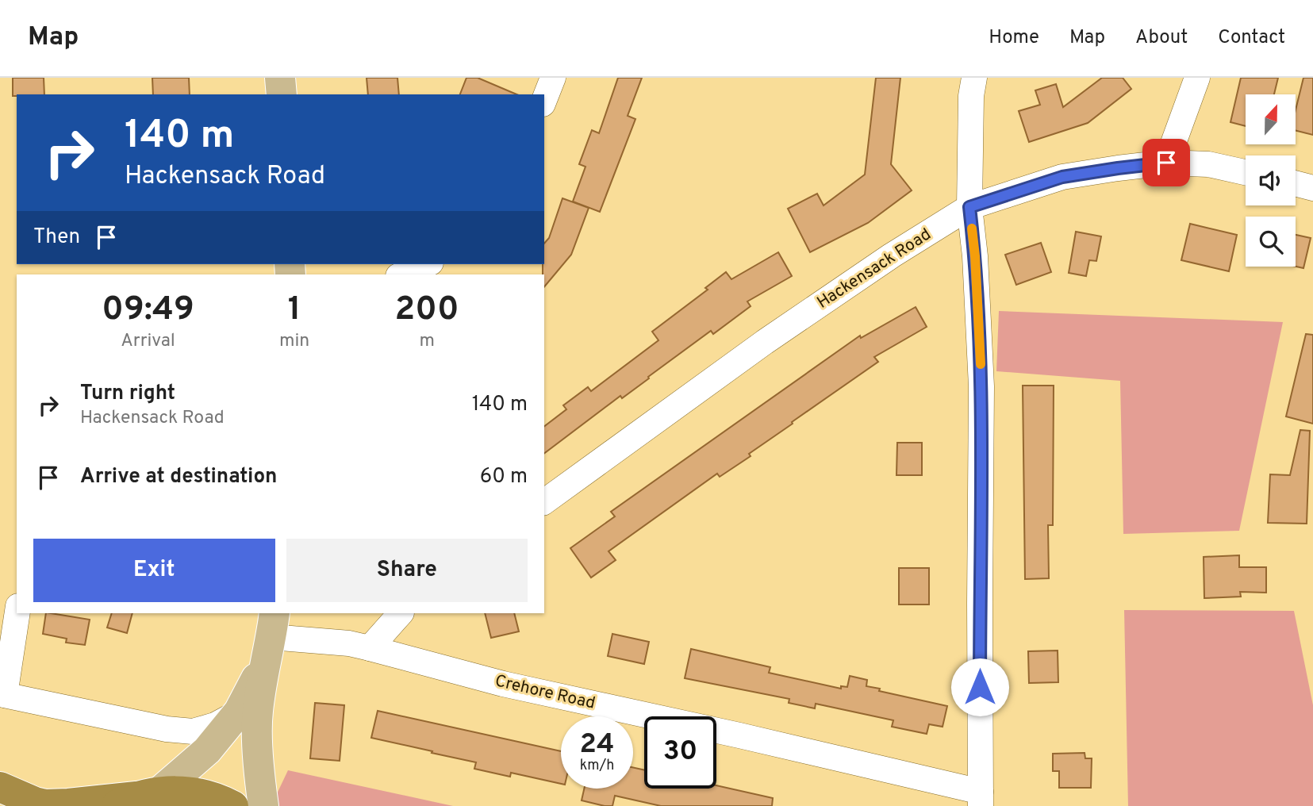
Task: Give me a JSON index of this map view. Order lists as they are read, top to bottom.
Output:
{
  "streets": {
    "street": ["Hackensack Road", "Crehore Road"]
  },
  "north": "top",
  "page": {
    "header": "Map",
    "nav": [
      "Home",
      "Map",
      "About",
      "Contact"
    ],
    "turn": ["140 m", "Hackensack Road"],
    "then": "Then",
    "eta": [
      "09:49",
      "Arrival",
      "1",
      "min",
      "200",
      "m"
    ],
    "list": [
      {
        "name": "Turn right",
        "note": "Hackensack Road",
        "value": "140 m"
      },
      {
        "name": "Arrive at destination",
        "value": "60 m"
      }
    ],
    "buttons": ["Exit", "Share"],
    "speed": "24 km/h",
    "limit": "30"
  }
}
